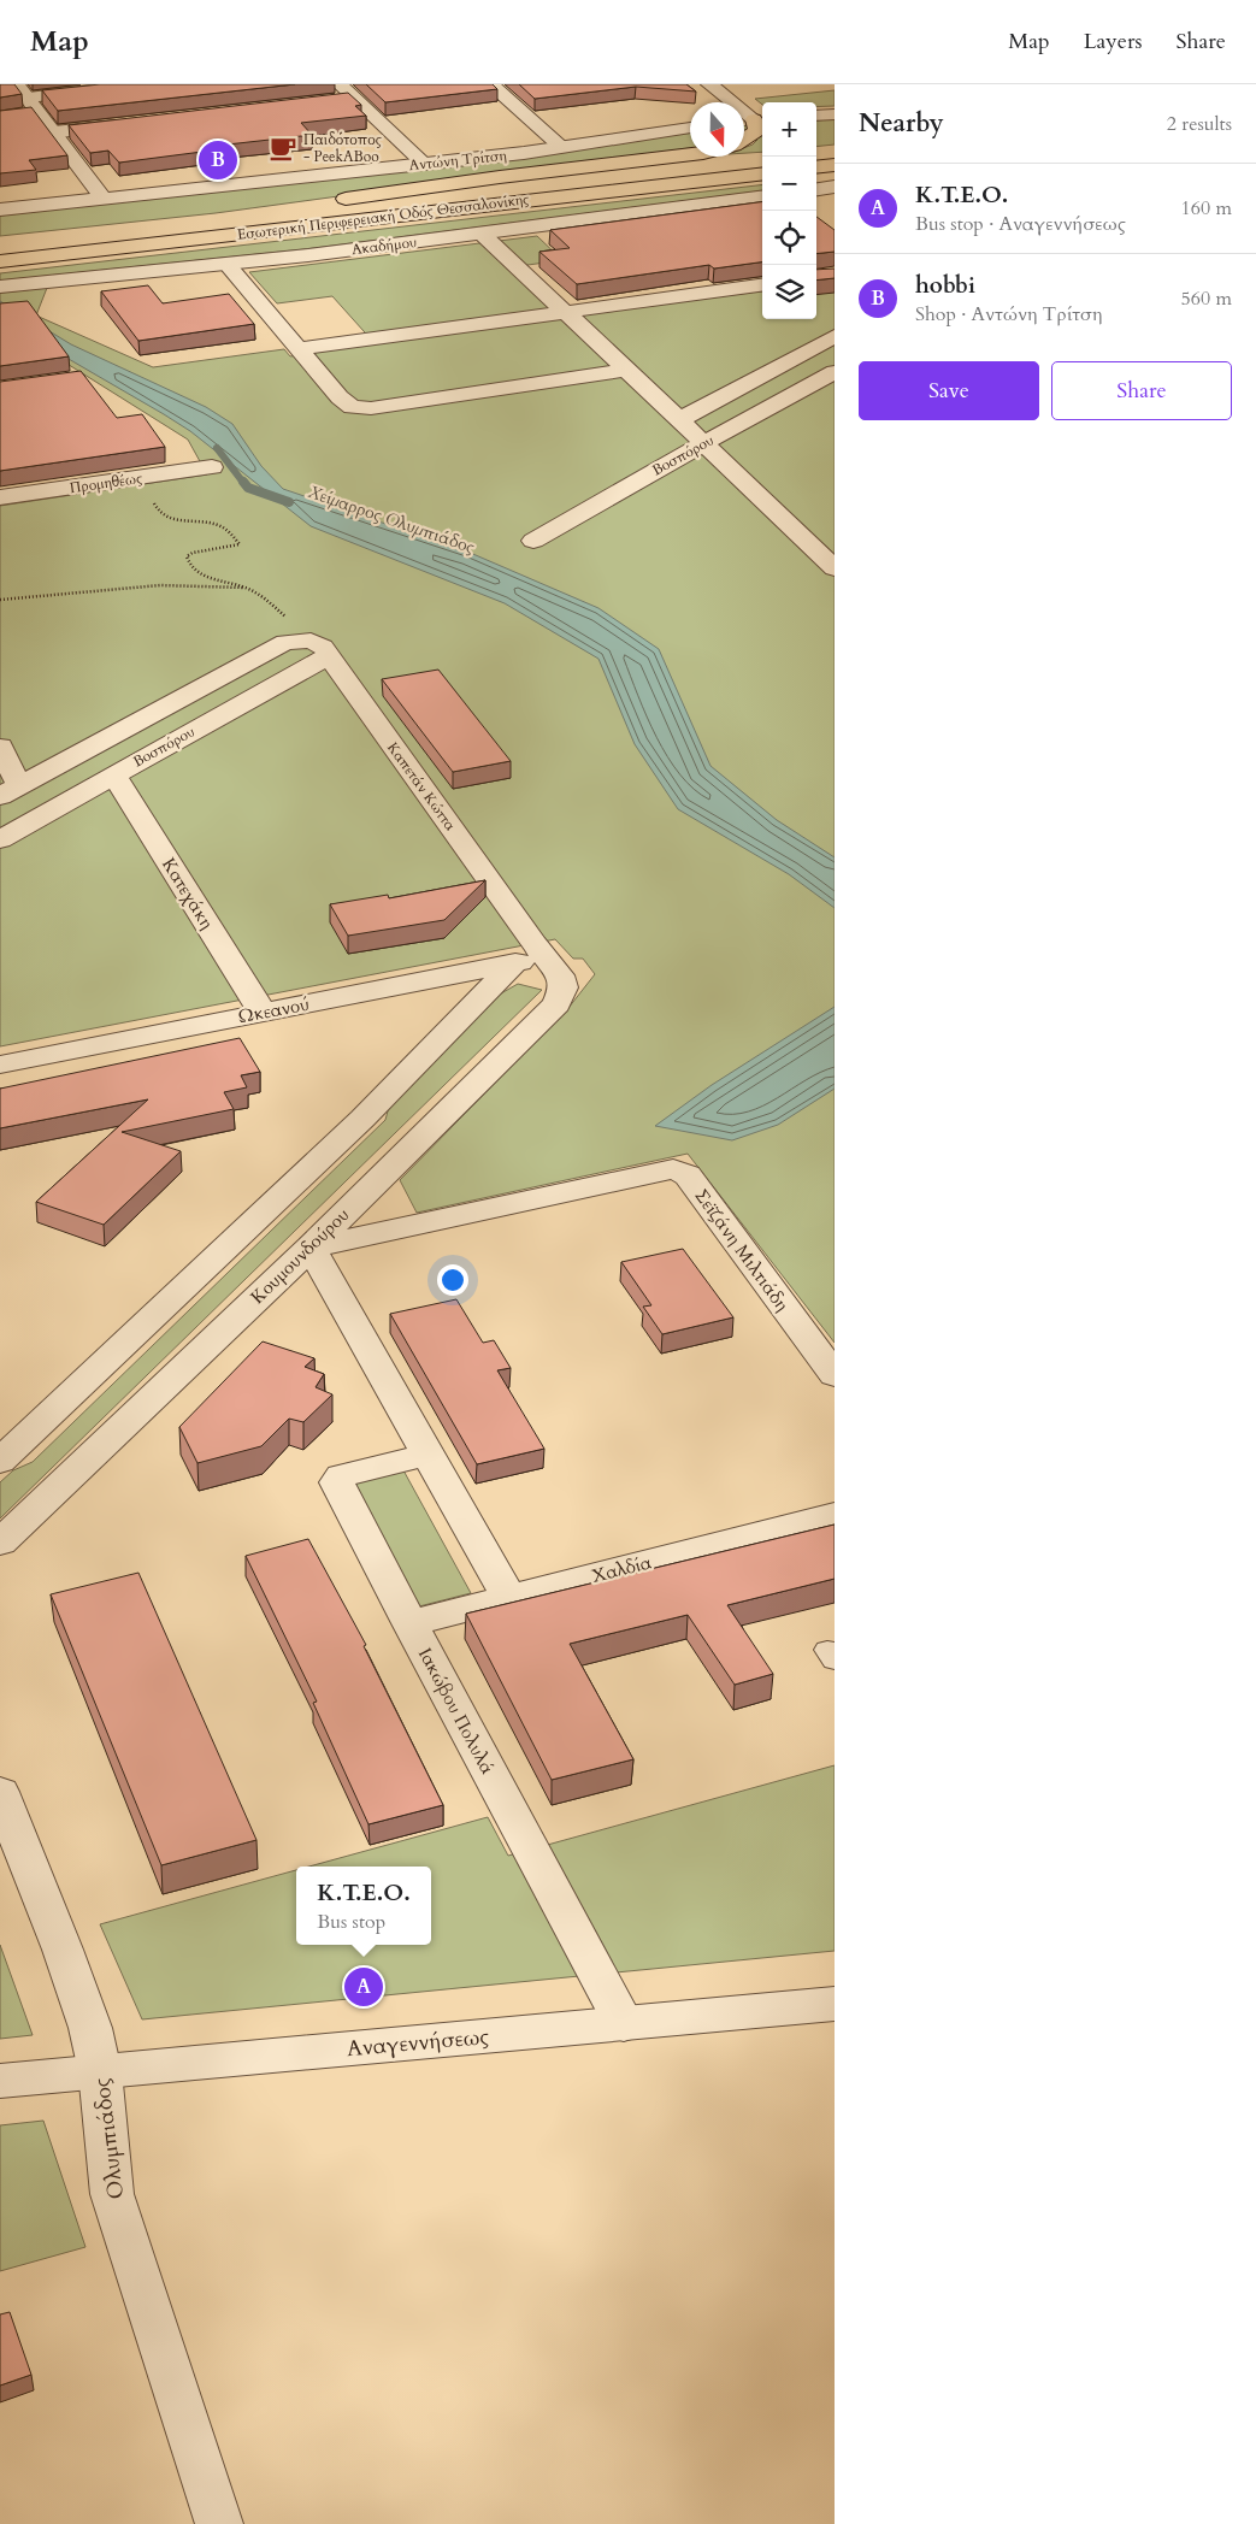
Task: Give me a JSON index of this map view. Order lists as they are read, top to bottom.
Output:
{
  "streets": {
    "highway": ["Εσωτερική Περιφερειακή Οδός Θεσσαλονίκης"],
    "street": [
      "Αντώνη Τρίτση",
      "Ακαδήμου",
      "Βοσπόρου",
      "Προμηθέως",
      "Καπετάν Κώττα",
      "Κατεχάκη",
      "Ωκεανού",
      "Σεϊζάνη Μιλτιάδη",
      "Κουμουνδούρου",
      "Χαλδία",
      "Ιακώβου Πολυλά",
      "Αναγεννήσεως",
      "Ολυμπιάδος"
    ]
  },
  "crossings": [
    ["Βοσπόρου", "Καπετάν Κώττα"],
    ["Βοσπόρου", "Κατεχάκη"],
    ["Καπετάν Κώττα", "Ωκεανού"],
    ["Καπετάν Κώττα", "Κουμουνδούρου"],
    ["Κατεχάκη", "Ωκεανού"],
    ["Ωκεανού", "Κουμουνδούρου"],
    ["Σεϊζάνη Μιλτιάδη", "Κουμουνδούρου"],
    ["Χαλδία", "Ιακώβου Πολυλά"],
    ["Ιακώβου Πολυλά", "Αναγεννήσεως"],
    ["Αναγεννήσεως", "Ολυμπιάδος"]
  ],
  "water": ["Χείμαρρος Ολυμπιάδος"],
  "places": {
    "cafe": ["Παιδότοπος - PeekABoo"]
  },
  "north": "bottom",
  "page": {
    "header": "Map",
    "nav": ["Map", "Layers", "Share"],
    "heading": ["Nearby", "2 results"],
    "map_buttons": ["+", "−"],
    "pins": ["B", "A"],
    "list": [
      {
        "mark": "A",
        "name": "K.T.E.O.",
        "note": "Bus stop · Αναγεννήσεως",
        "value": "160 m"
      },
      {
        "mark": "B",
        "name": "hobbi",
        "note": "Shop · Αντώνη Τρίτση",
        "value": "560 m"
      }
    ],
    "buttons": ["Save", "Share"],
    "popup": ["K.T.E.O.", "Bus stop"]
  }
}
